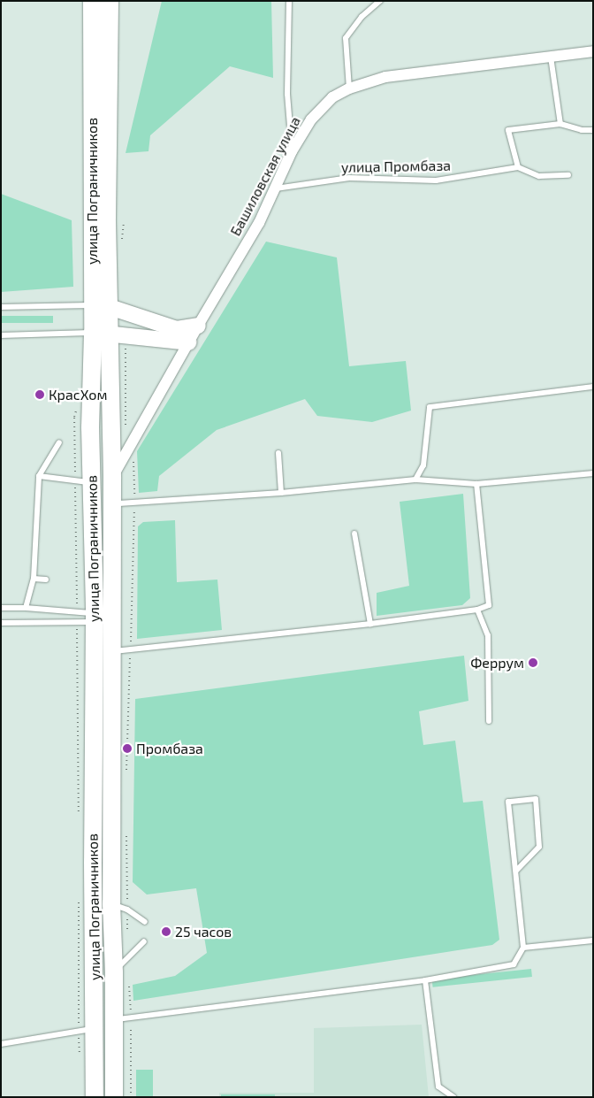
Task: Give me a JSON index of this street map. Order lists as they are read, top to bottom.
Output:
{
  "streets": {
    "main road": ["улица Пограничников"],
    "street": ["Башиловская улица"],
    "lane": ["улица Промбаза"]
  },
  "crossings": [
    ["улица Промбаза", "Башиловская улица"],
    ["Башиловская улица", "улица Пограничников"]
  ],
  "places": [
    "КрасХом",
    "Феррум",
    "Промбаза",
    "25 часов"
  ]
}
